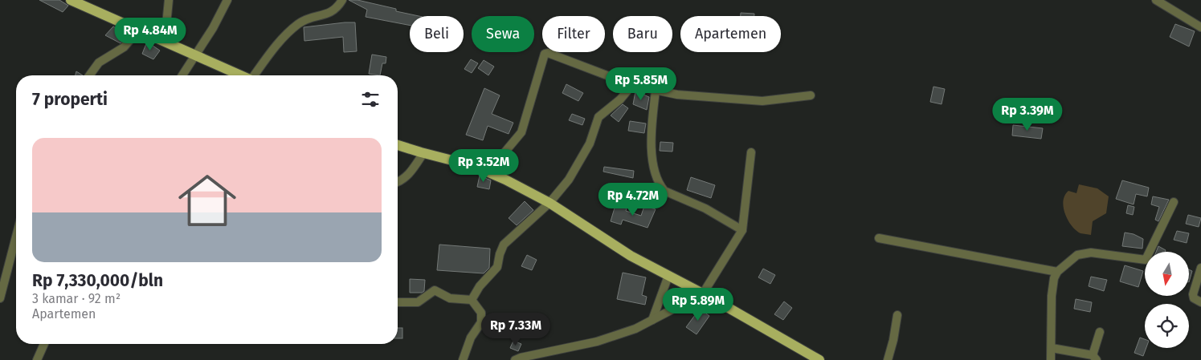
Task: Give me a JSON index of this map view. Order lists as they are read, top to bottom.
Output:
{
  "north": "bottom",
  "page": {
    "chip": [
      "Beli",
      "Sewa",
      "Filter",
      "Baru",
      "Apartemen"
    ],
    "price": [
      "Rp 4.84M",
      "Rp 5.85M",
      "Rp 3.39M",
      "Rp 3.52M",
      "Rp 4.72M",
      "Rp 5.89M",
      "Rp 7.33M"
    ],
    "heading": "7 properti",
    "list": [
      {
        "name": "Rp 7,330,000/bln",
        "note": "3 kamar · 92 m² · Apartemen"
      }
    ]
  }
}
